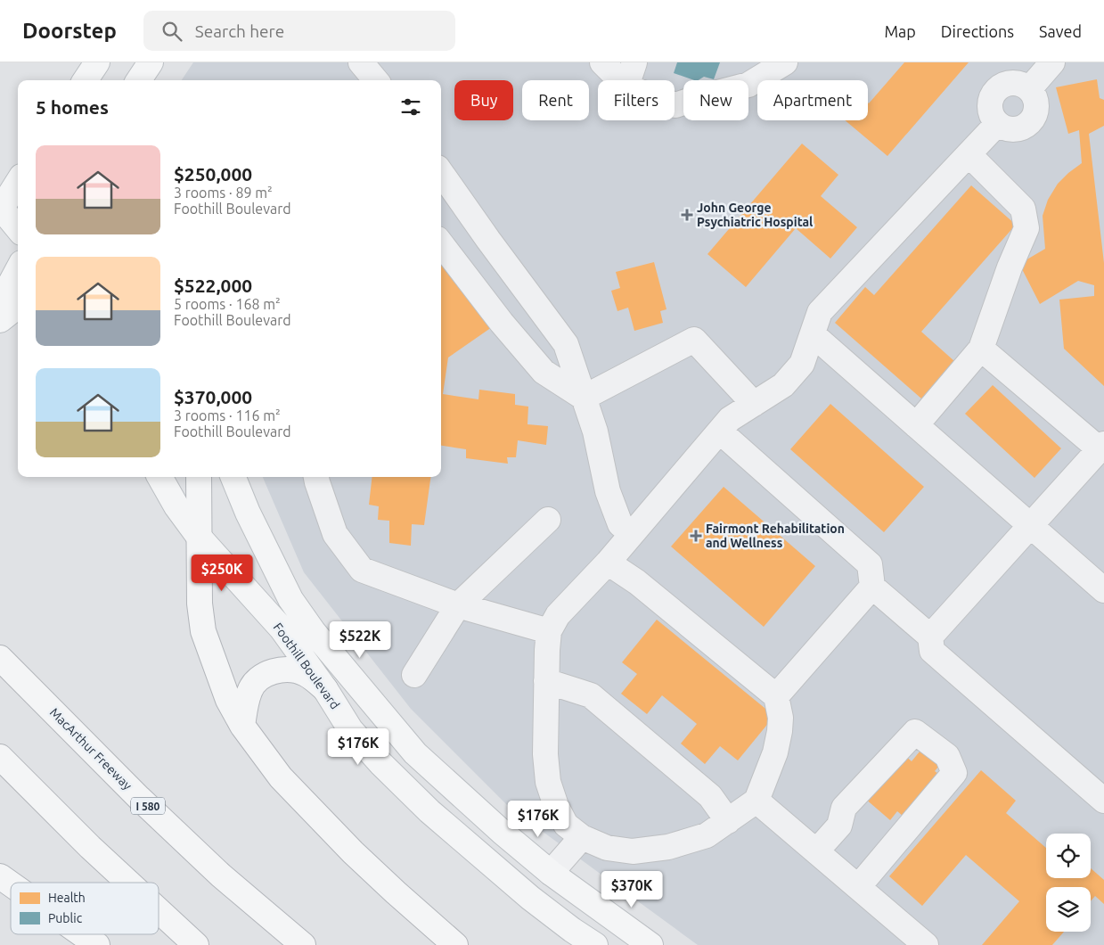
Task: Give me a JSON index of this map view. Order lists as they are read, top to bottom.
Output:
{
  "streets": {
    "main road": ["Foothill Boulevard", "MacArthur Freeway", "I 580"]
  },
  "places": {
    "health": ["John George Psychiatric Hospital", "Fairmont Rehabilitation and Wellness"]
  },
  "legend": ["Health", "Public"],
  "page": {
    "header": "Doorstep",
    "search": "Search here",
    "nav": ["Map", "Directions", "Saved"],
    "chip": [
      "Buy",
      "Rent",
      "Filters",
      "New",
      "Apartment"
    ],
    "heading": "5 homes",
    "list": [
      {
        "name": "$250,000",
        "note": "3 rooms · 89 m² · Foothill Boulevard"
      },
      {
        "name": "$522,000",
        "note": "5 rooms · 168 m² · Foothill Boulevard"
      },
      {
        "name": "$370,000",
        "note": "3 rooms · 116 m² · Foothill Boulevard"
      }
    ],
    "price": [
      "$250K",
      "$522K",
      "$176K",
      "$176K",
      "$370K"
    ]
  }
}
